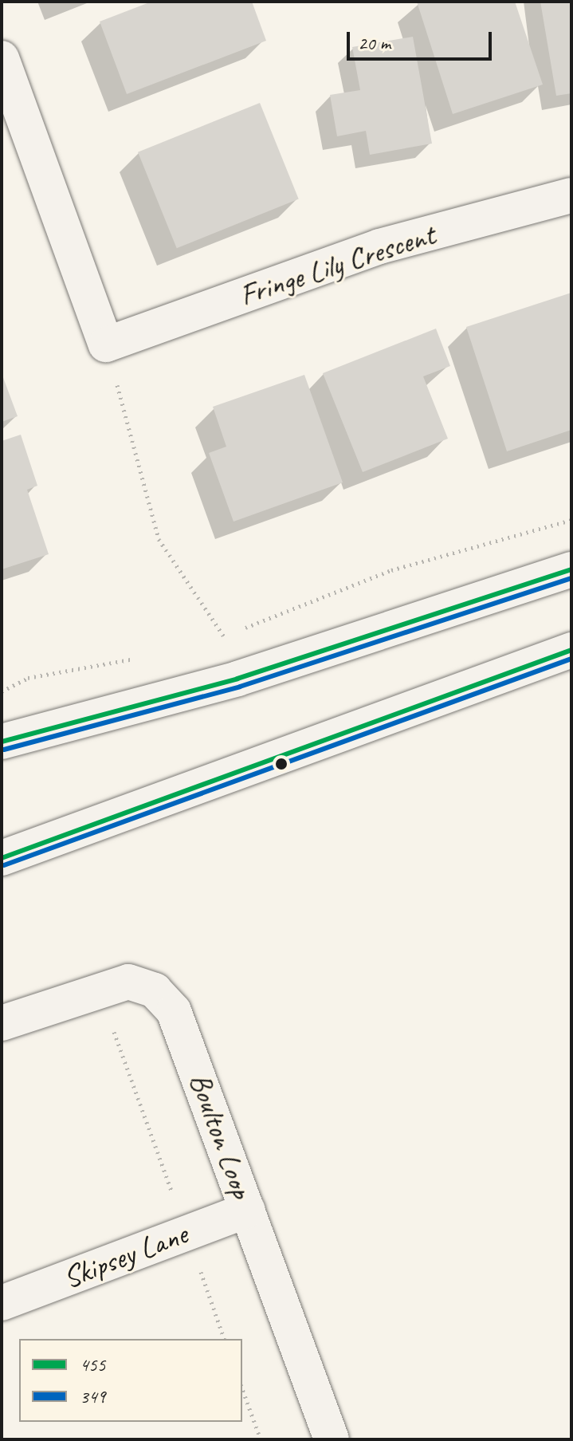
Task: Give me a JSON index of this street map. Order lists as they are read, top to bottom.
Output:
{
  "streets": {
    "street": ["Fringe Lily Crescent", "Boulton Loop", "Skipsey Lane"]
  },
  "crossings": [
    ["Boulton Loop", "Skipsey Lane"]
  ],
  "lines": ["transit line 455", "transit line 349"],
  "legend": ["455", "349"],
  "scale_bar": "20 m"
}
